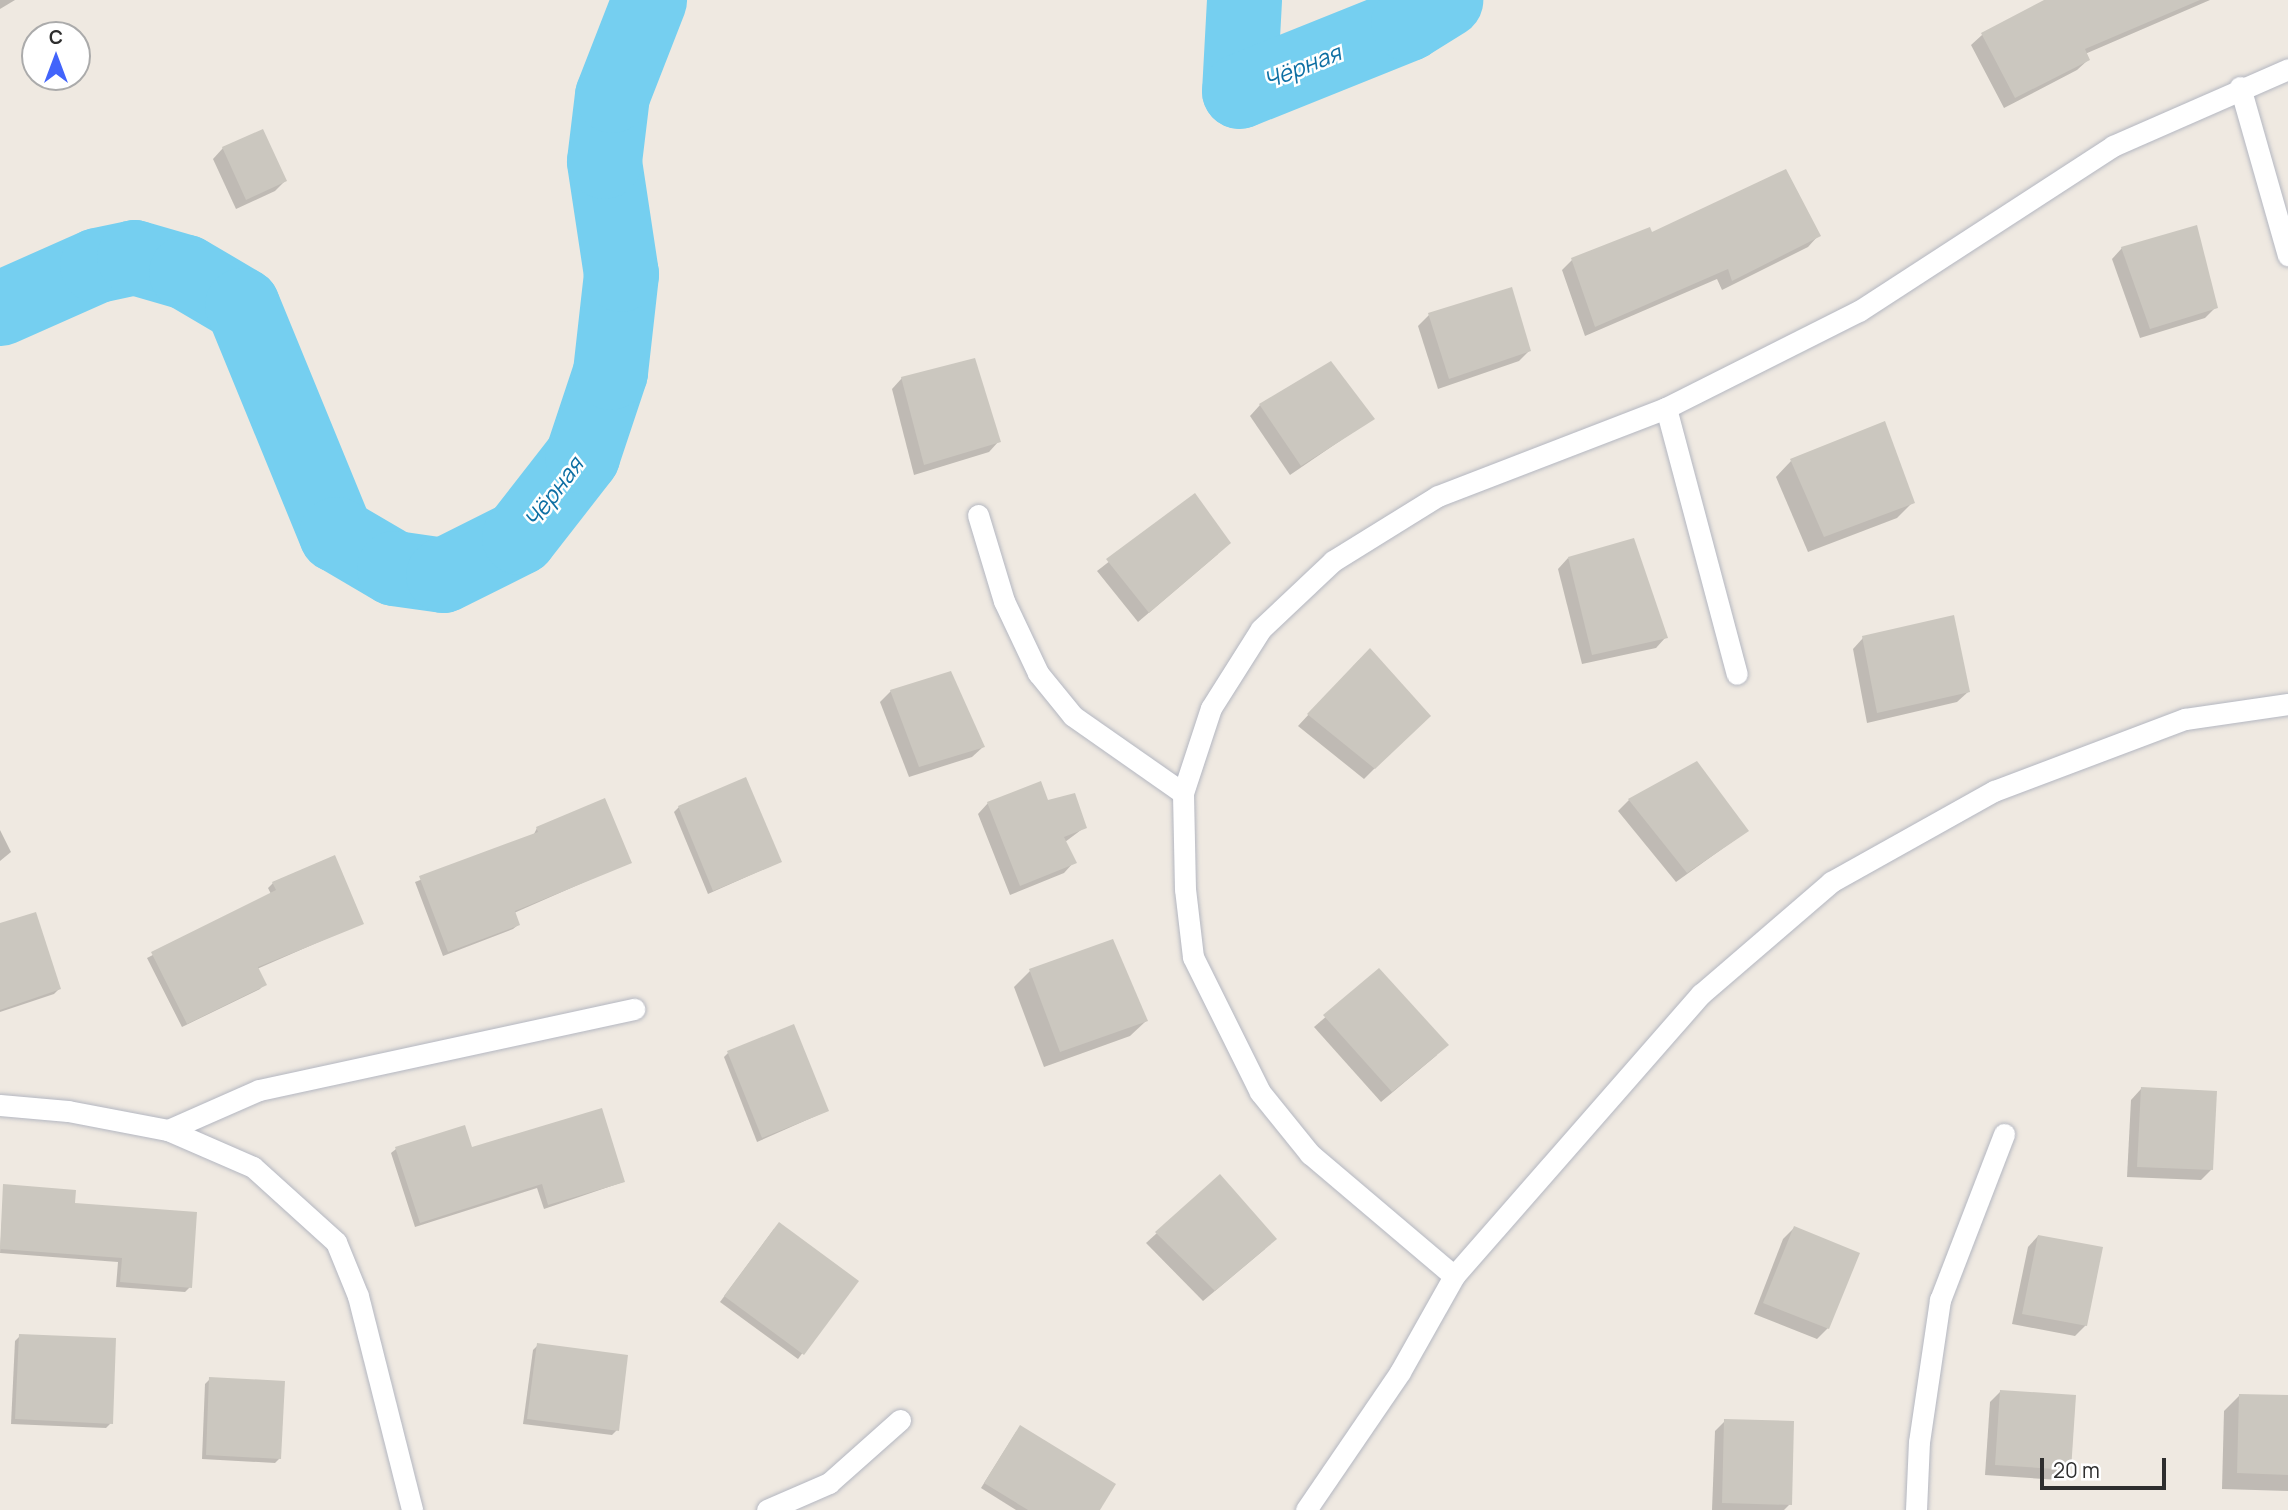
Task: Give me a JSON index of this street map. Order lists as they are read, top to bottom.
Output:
{
  "water": ["Чёрная"],
  "scale_bar": "20 m",
  "north": "top"
}
